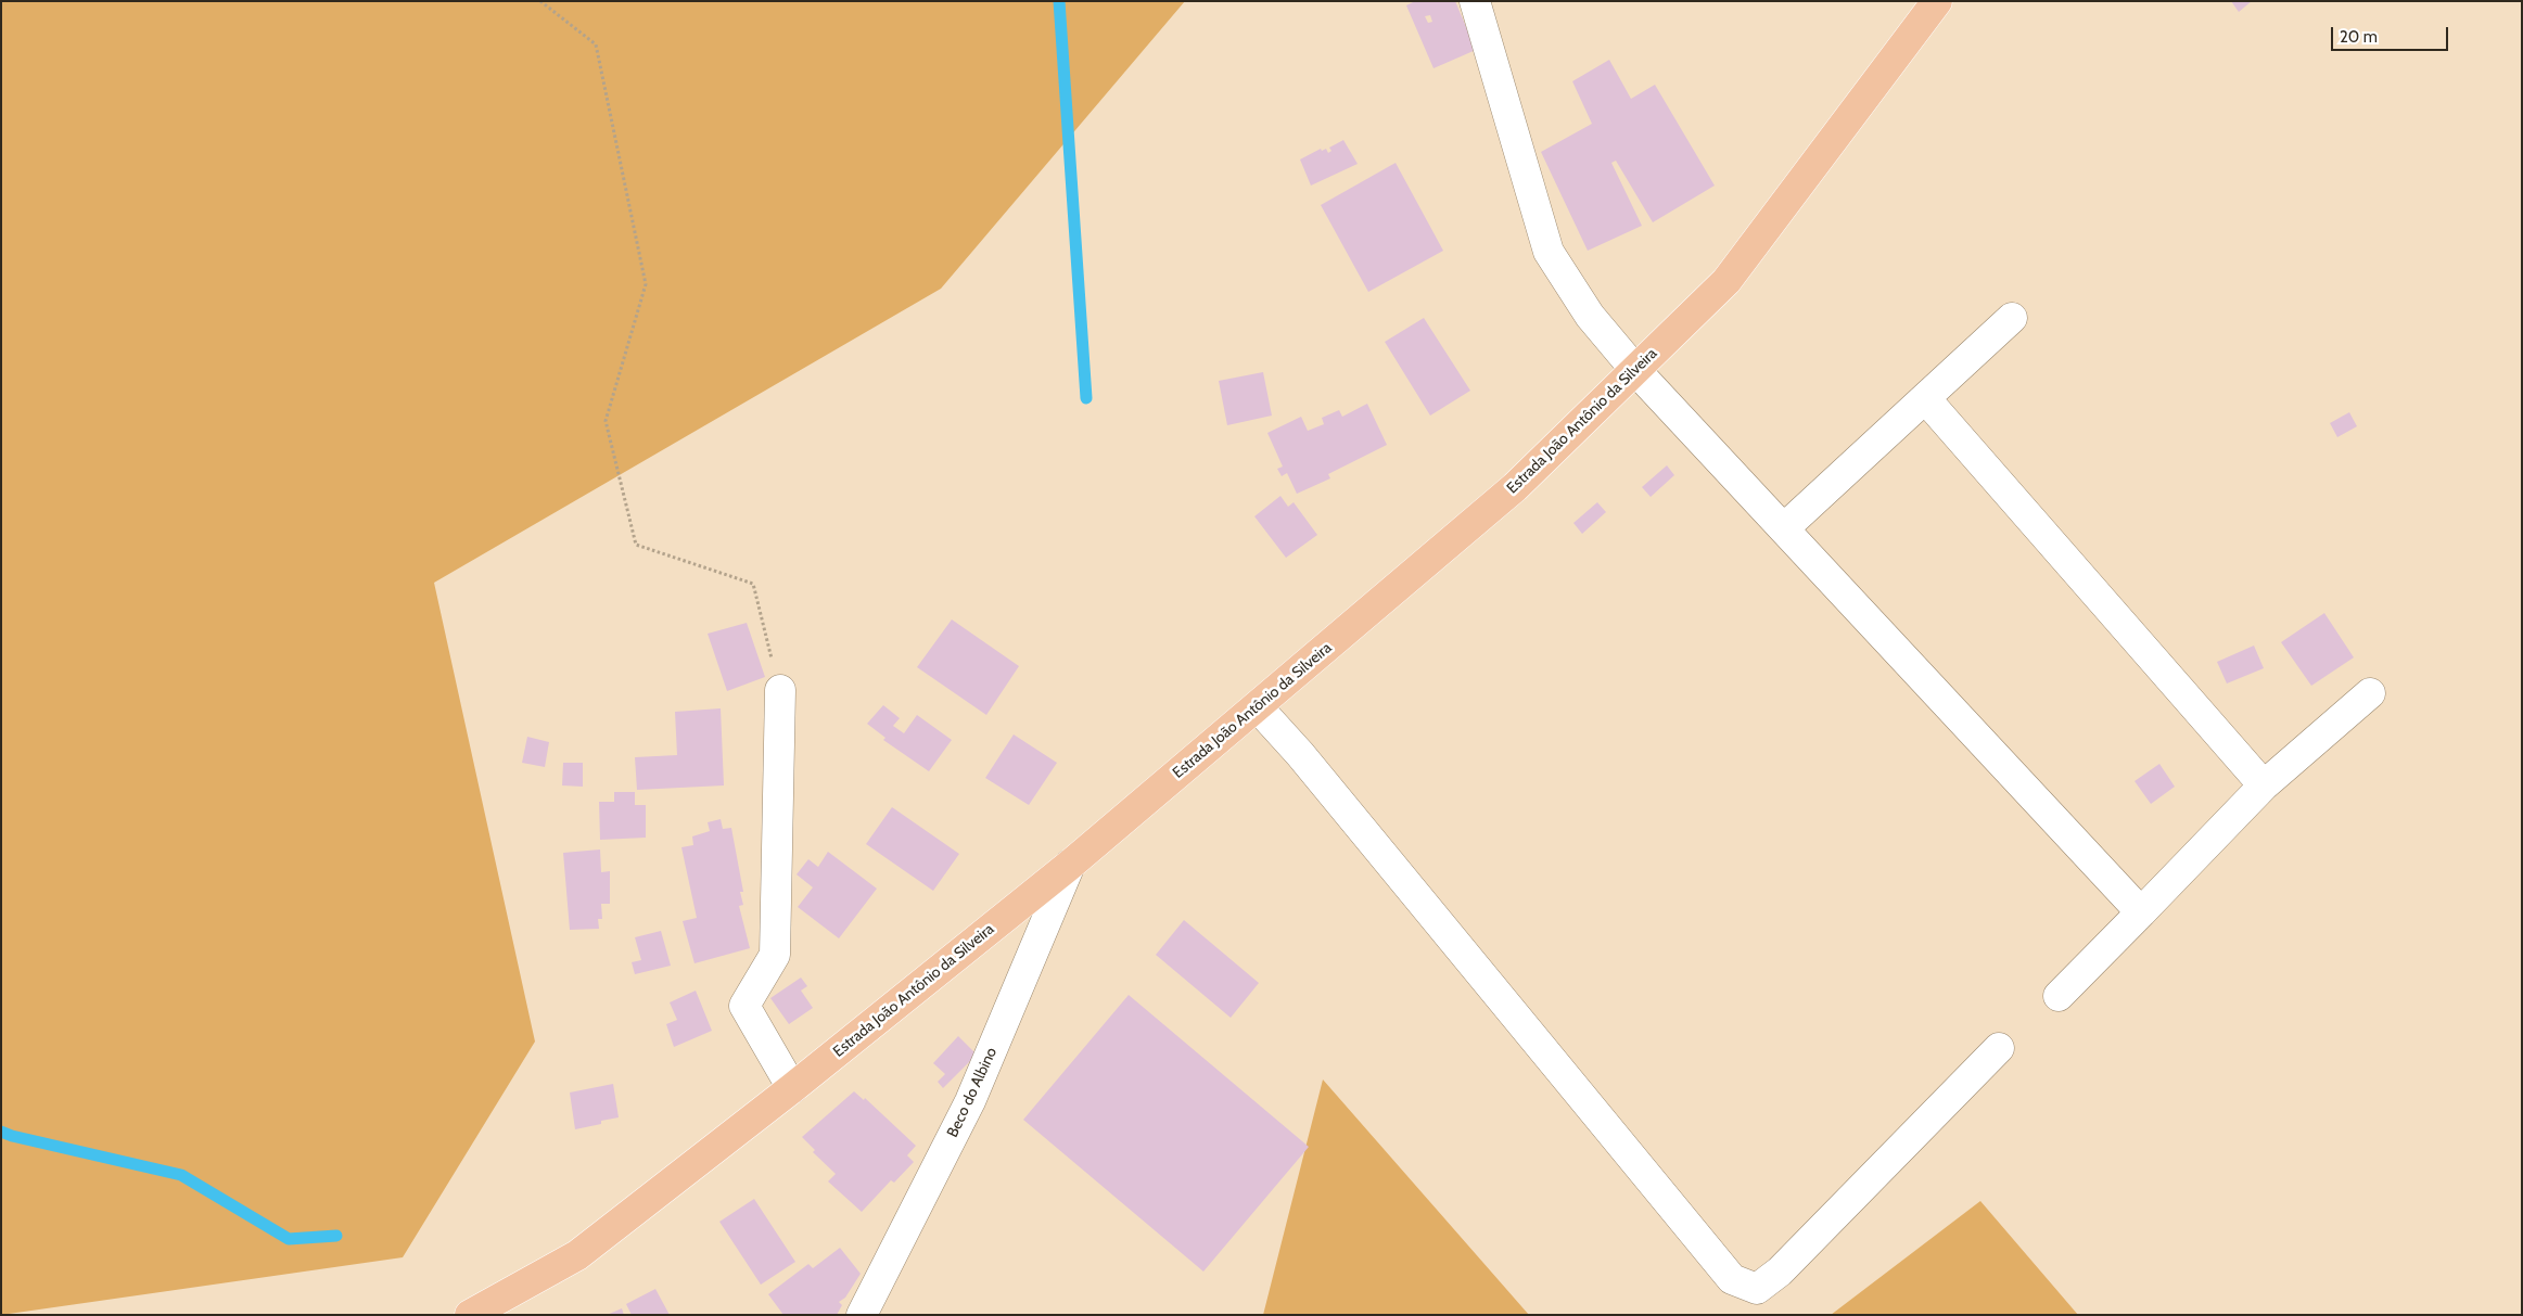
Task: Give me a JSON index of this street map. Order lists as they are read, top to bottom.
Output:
{
  "streets": {
    "main road": ["Estrada João Antônio da Silveira"],
    "street": ["Beco do Albino"]
  },
  "crossings": [
    ["Estrada João Antônio da Silveira", "Beco do Albino"]
  ],
  "scale_bar": "20 m"
}
